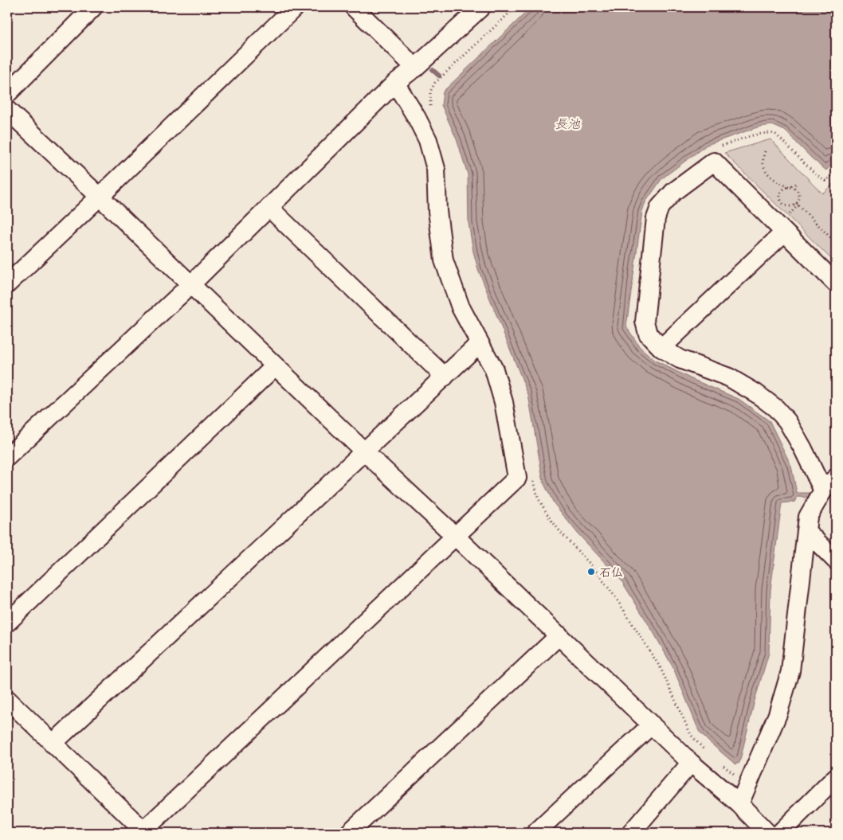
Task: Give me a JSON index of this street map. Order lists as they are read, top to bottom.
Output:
{
  "water": ["長池"],
  "places": ["石仏"]
}
